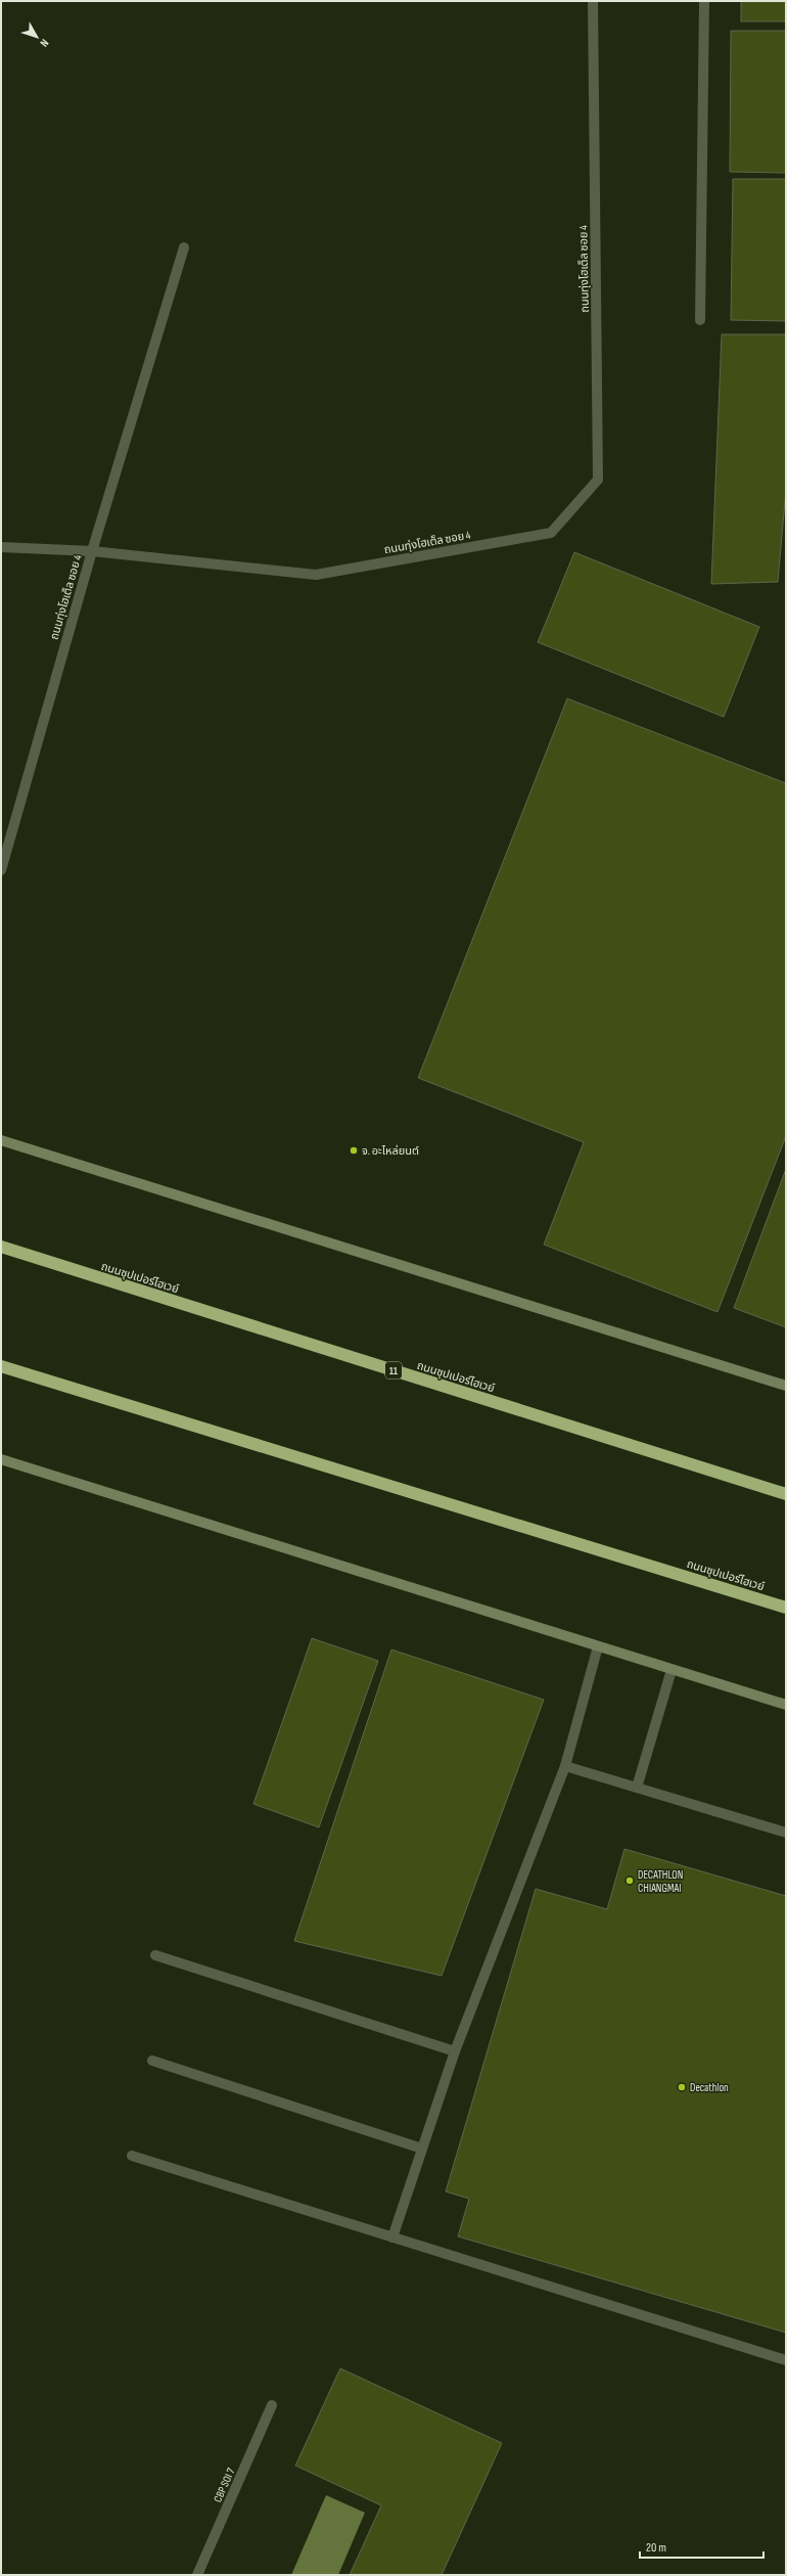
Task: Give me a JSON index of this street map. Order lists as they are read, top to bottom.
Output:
{
  "streets": {
    "highway": ["ถนนซุปเปอร์ไฮเวย์", "11"],
    "street": ["ถนนทุ่งโฮเต็ล ซอย 4", "CBP SOI 7"]
  },
  "places": ["จ. อะไหล่ยนต์", "DECATHLON CHIANGMAI", "Decathlon"],
  "scale_bar": "20 m",
  "north": "bottom right"
}
